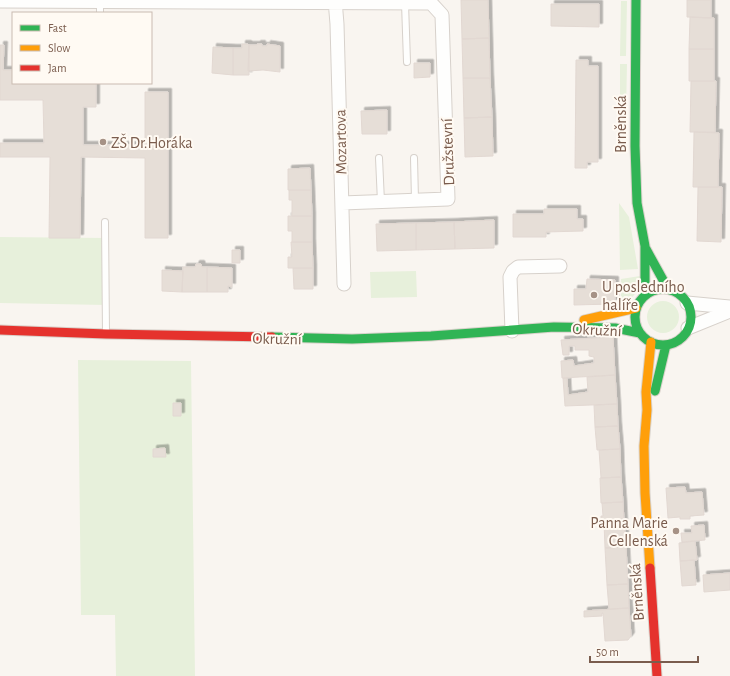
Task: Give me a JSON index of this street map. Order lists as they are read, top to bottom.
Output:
{
  "streets": {
    "main road": ["Brněnská", "Okružní"],
    "street": ["Mozartova", "Družstevní"]
  },
  "crossings": [
    ["Brněnská", "Okružní"],
    ["Mozartova", "Družstevní"]
  ],
  "places": ["ZŠ Dr.Horáka", "U posledního halíře", "Panna Marie Cellenská"],
  "legend": ["Fast", "Slow", "Jam"],
  "scale_bar": "50 m"
}
